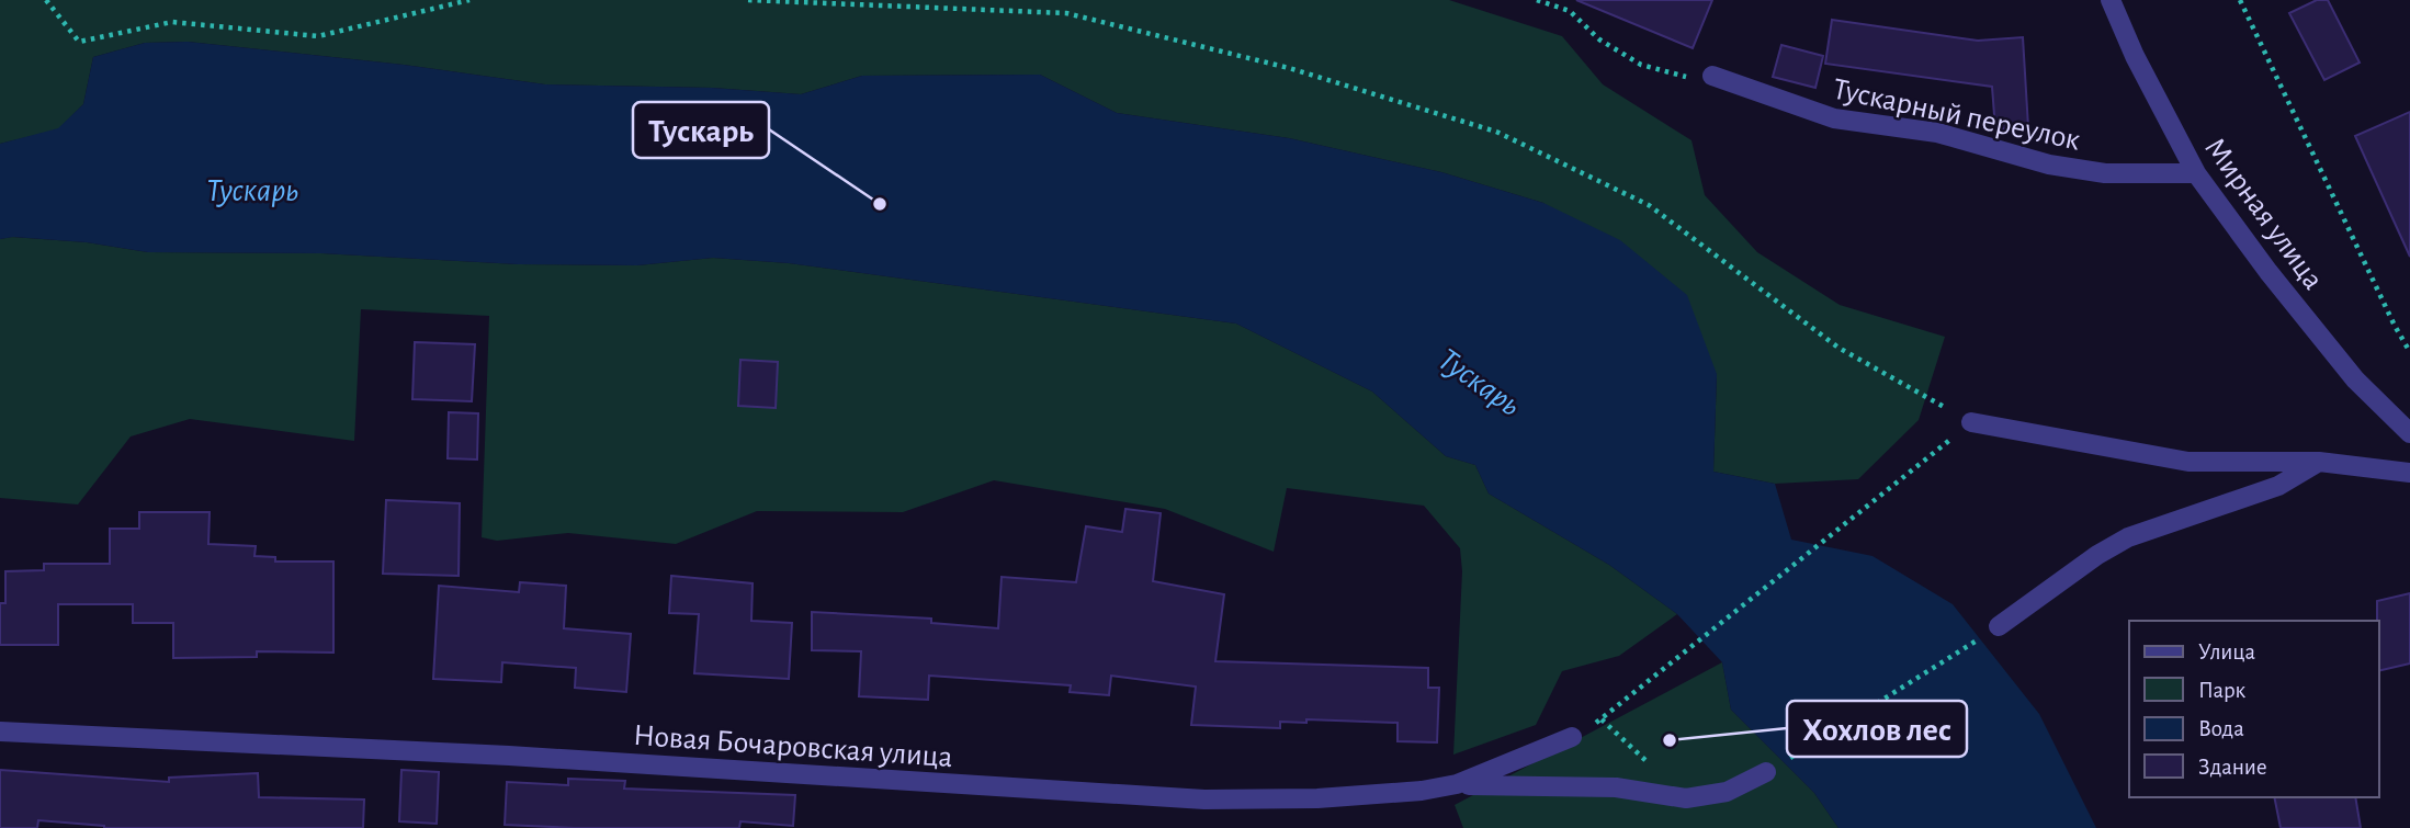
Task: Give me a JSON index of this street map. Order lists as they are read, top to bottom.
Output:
{
  "streets": {
    "street": ["Тускарный переулок", "Мирная улица", "Новая Бочаровская улица"]
  },
  "crossings": [
    ["Тускарный переулок", "Мирная улица"]
  ],
  "water": ["Тускарь"],
  "places": ["Тускарь", "Хохлов лес"],
  "legend": [
    "Улица",
    "Парк",
    "Вода",
    "Здание"
  ]
}
